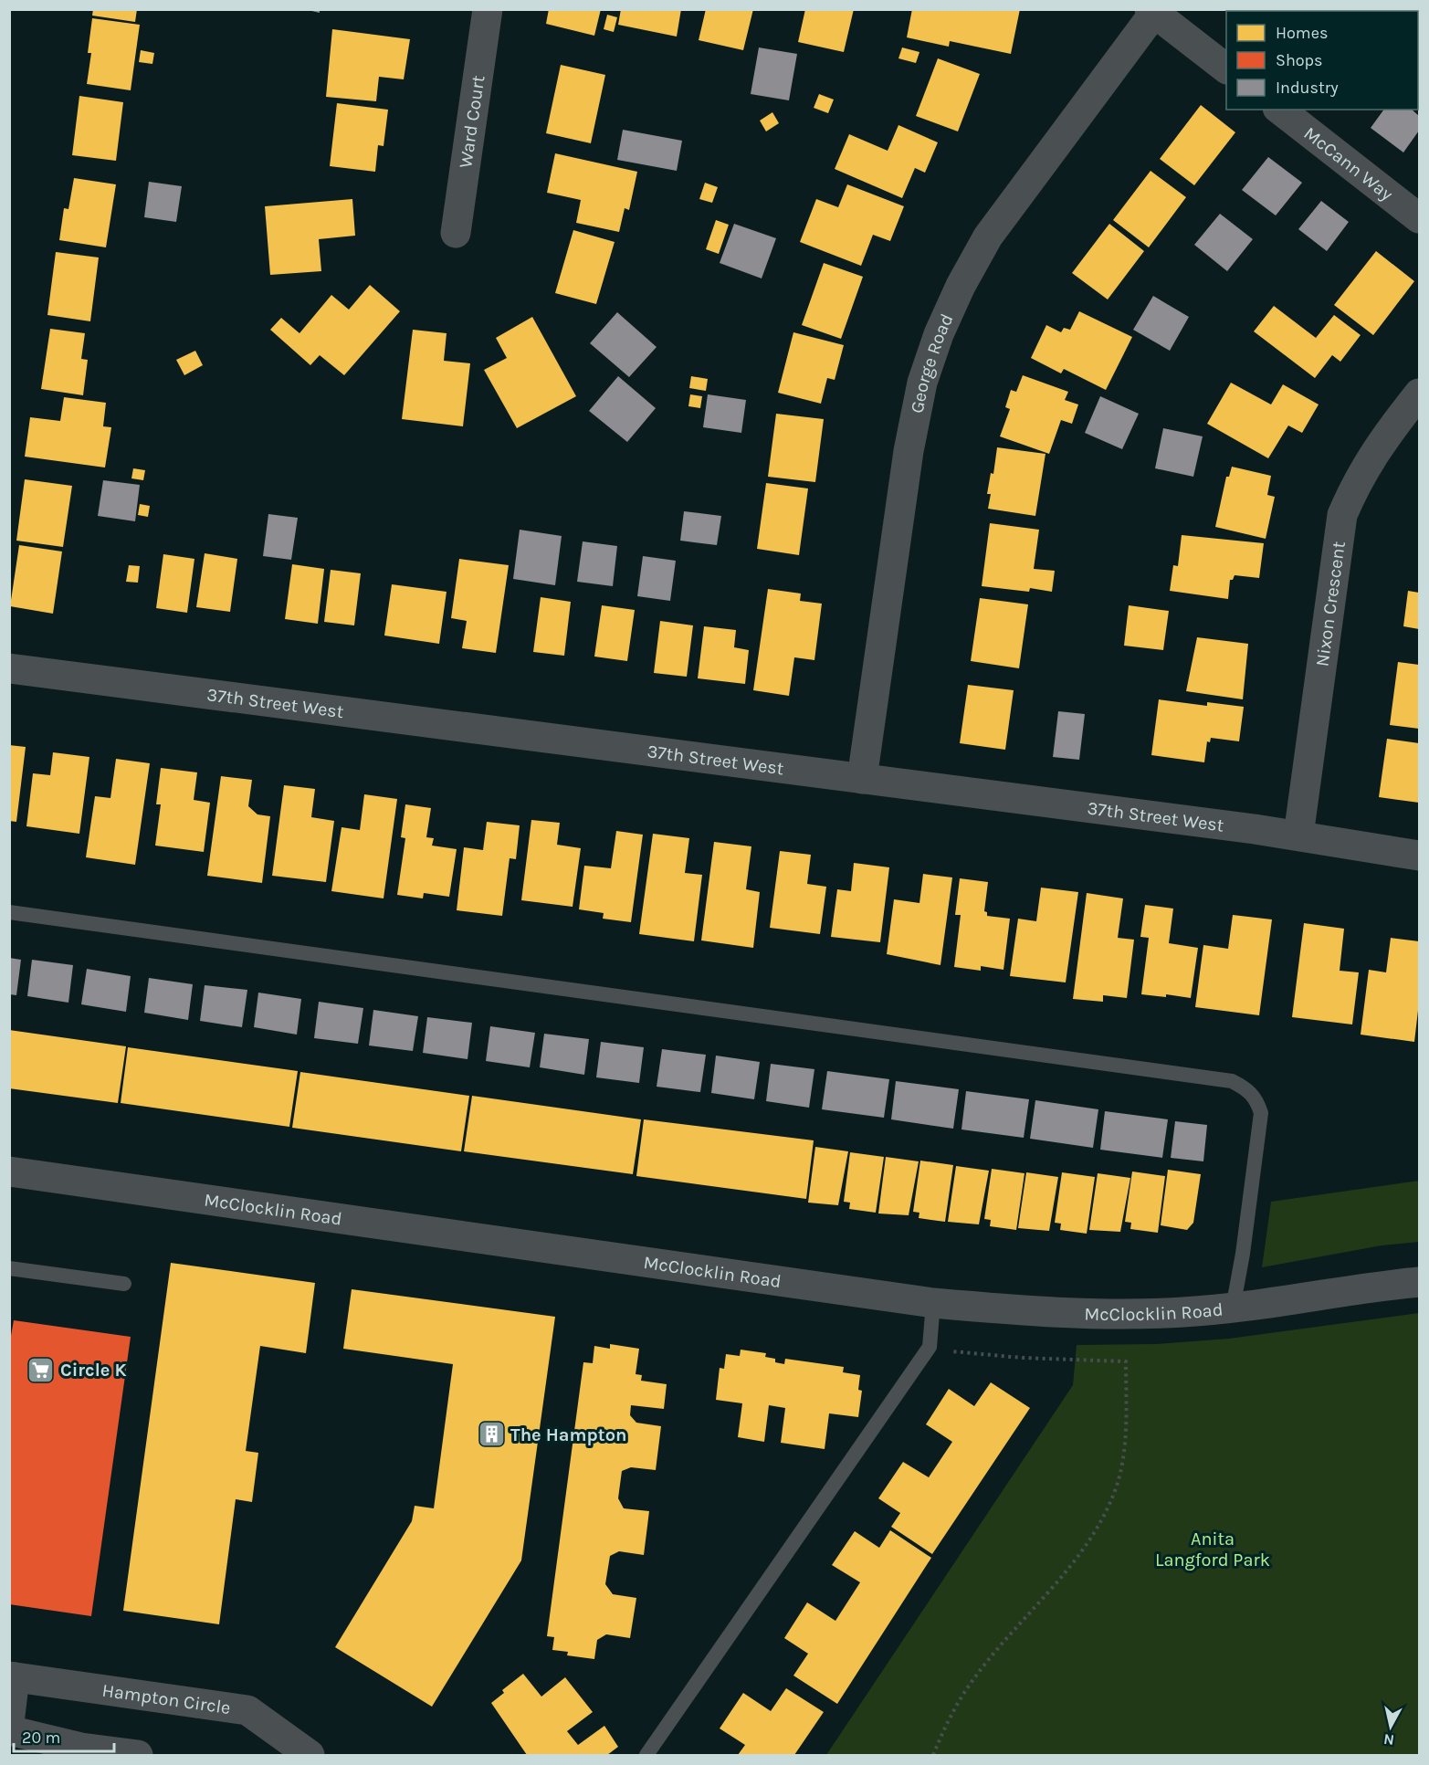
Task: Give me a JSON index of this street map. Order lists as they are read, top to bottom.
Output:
{
  "streets": {
    "street": [
      "Ward Court",
      "McCann Way",
      "George Road",
      "Nixon Crescent",
      "37th Street West",
      "McClocklin Road",
      "Hampton Circle"
    ]
  },
  "crossings": [
    ["George Road", "37th Street West"],
    ["Nixon Crescent", "37th Street West"]
  ],
  "parks": ["Anita Langford Park"],
  "places": {
    "supermarket": ["Circle K"],
    "building": ["The Hampton"]
  },
  "legend": ["Homes", "Shops", "Industry"],
  "scale_bar": "20 m",
  "north": "bottom"
}
